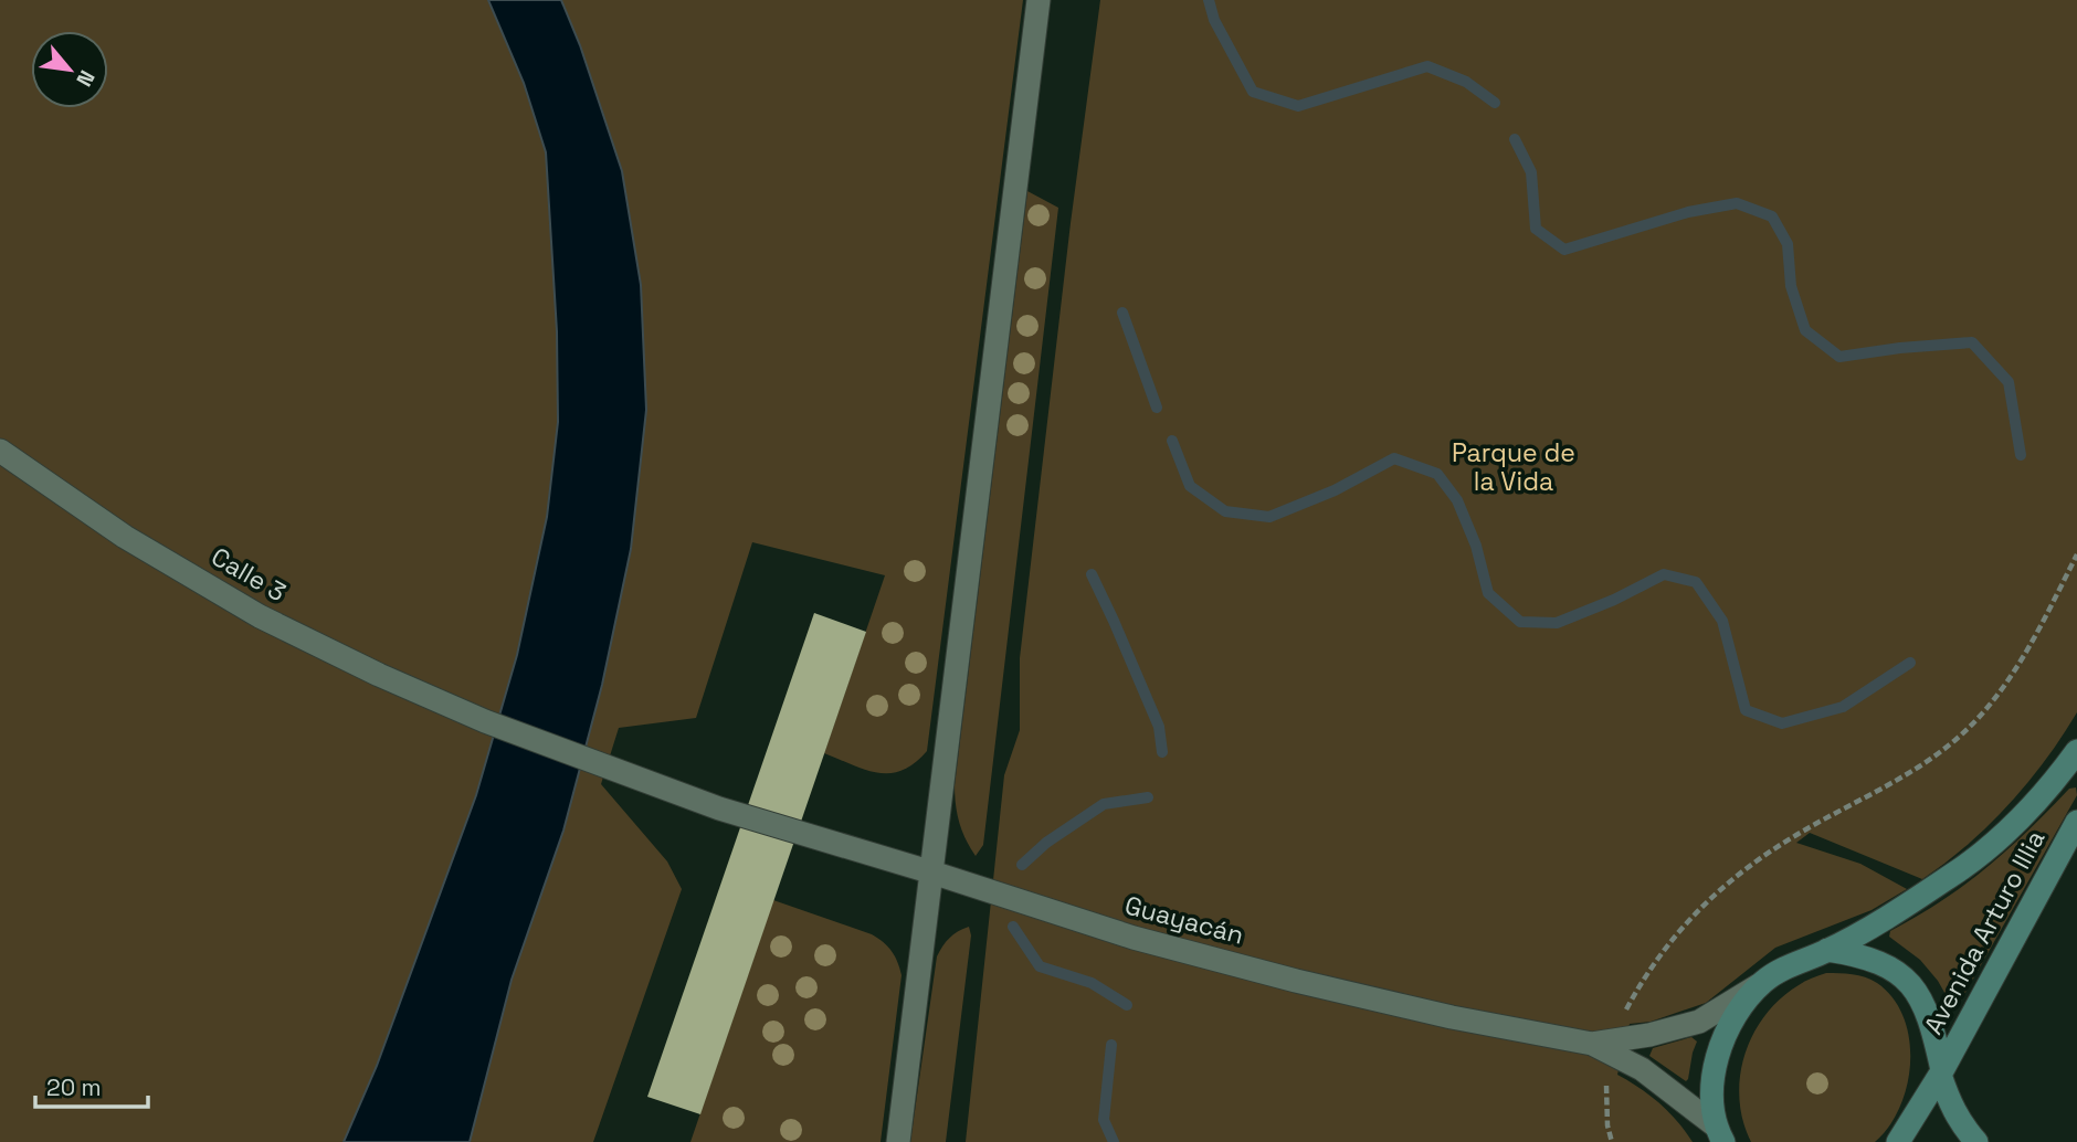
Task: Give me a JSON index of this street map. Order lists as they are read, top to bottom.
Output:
{
  "streets": {
    "main road": ["Avenida Arturo Illia"],
    "street": ["Calle 3", "Guayacán"]
  },
  "crossings": [
    ["Calle 3", "Guayacán"],
    ["Guayacán", "Avenida Arturo Illia"]
  ],
  "parks": ["Parque de la Vida"],
  "scale_bar": "20 m",
  "north": "bottom right"
}
